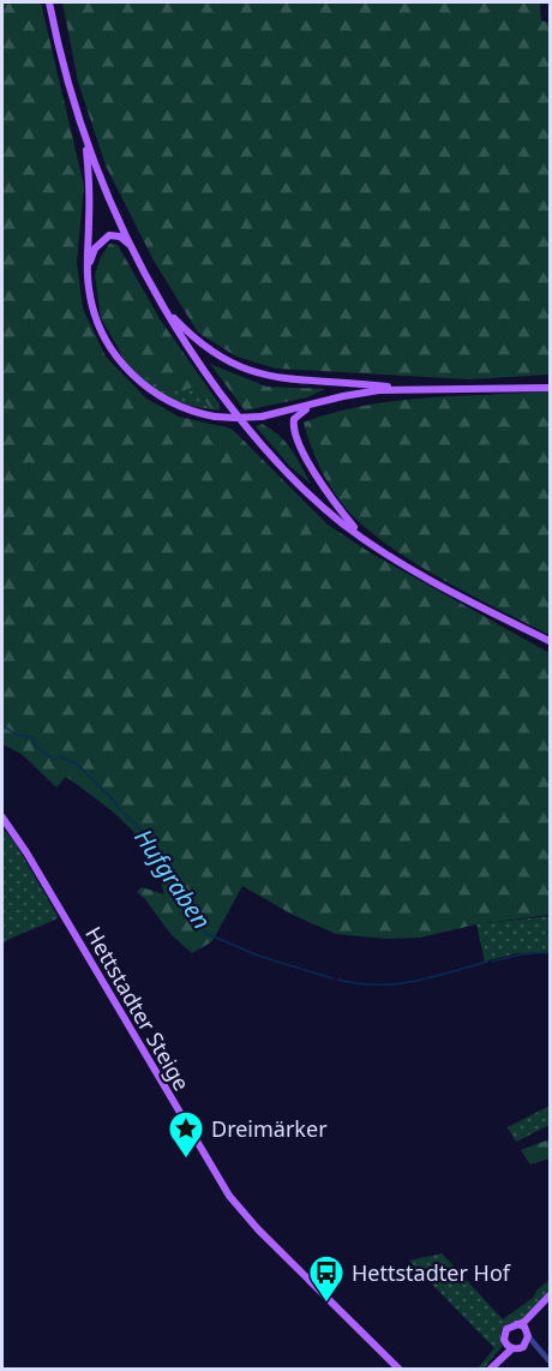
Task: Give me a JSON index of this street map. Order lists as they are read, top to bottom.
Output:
{
  "streets": {
    "main road": ["Hettstadter Steige"]
  },
  "water": ["Hufgraben"],
  "places": {
    "place": ["Dreimärker"],
    "bus stop": ["Hettstadter Hof"]
  }
}
